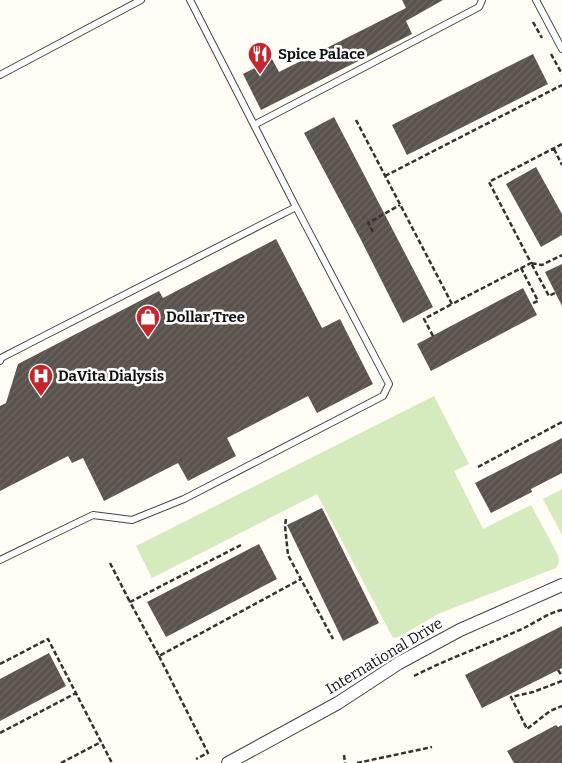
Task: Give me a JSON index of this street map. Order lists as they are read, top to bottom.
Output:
{
  "streets": {
    "street": ["International Drive"]
  },
  "places": {
    "restaurant": ["Spice Palace"],
    "shop": ["Dollar Tree"],
    "hospital": ["DaVita Dialysis"]
  }
}
